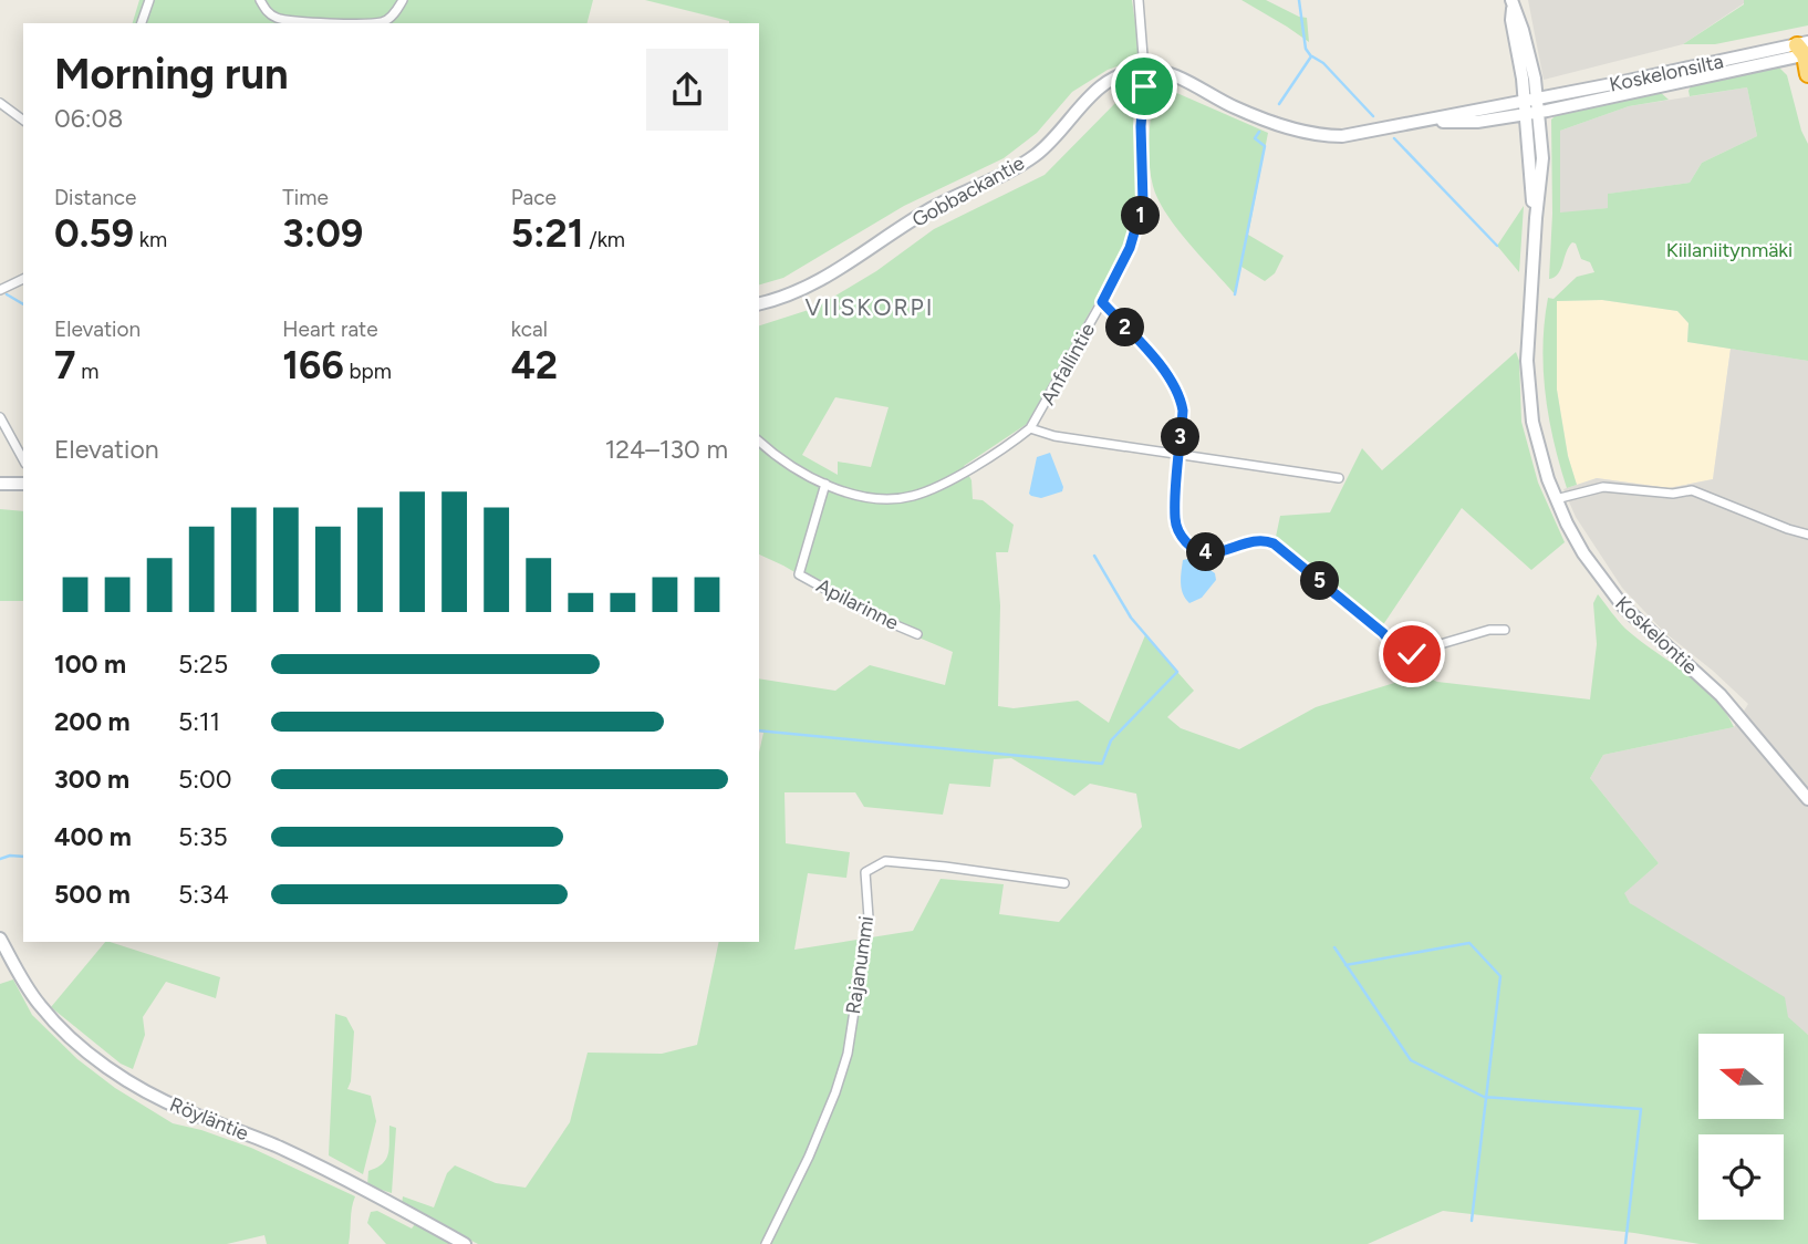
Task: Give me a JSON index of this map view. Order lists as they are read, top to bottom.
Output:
{
  "streets": {
    "street": [
      "Koskelonsilta",
      "Gobbackantie",
      "Anfallintie",
      "Apilarinne",
      "Koskelontie",
      "Rajanummi",
      "Röyläntie"
    ]
  },
  "crossings": [
    ["Koskelonsilta", "Koskelontie"],
    ["Gobbackantie", "Anfallintie"],
    ["Anfallintie", "Apilarinne"]
  ],
  "districts": ["VIISKORPI"],
  "parks": ["Kiilaniitynmäki"],
  "north": "left",
  "page": {
    "heading": ["Morning run", "06:08"],
    "stats": [
      ["Distance", "0.59 km"],
      ["Time", "3:09"],
      ["Pace", "5:21 /km"],
      ["Elevation", "7 m"],
      ["Heart rate", "166 bpm"],
      ["kcal", "42"]
    ],
    "pins": [
      "1",
      "2",
      "3",
      "4",
      "5"
    ],
    "chart": ["Elevation", "124–130 m"],
    "list": [
      {
        "name": "100 m",
        "note": "5:25"
      },
      {
        "name": "200 m",
        "note": "5:11"
      },
      {
        "name": "300 m",
        "note": "5:00"
      },
      {
        "name": "400 m",
        "note": "5:35"
      },
      {
        "name": "500 m",
        "note": "5:34"
      }
    ]
  }
}
